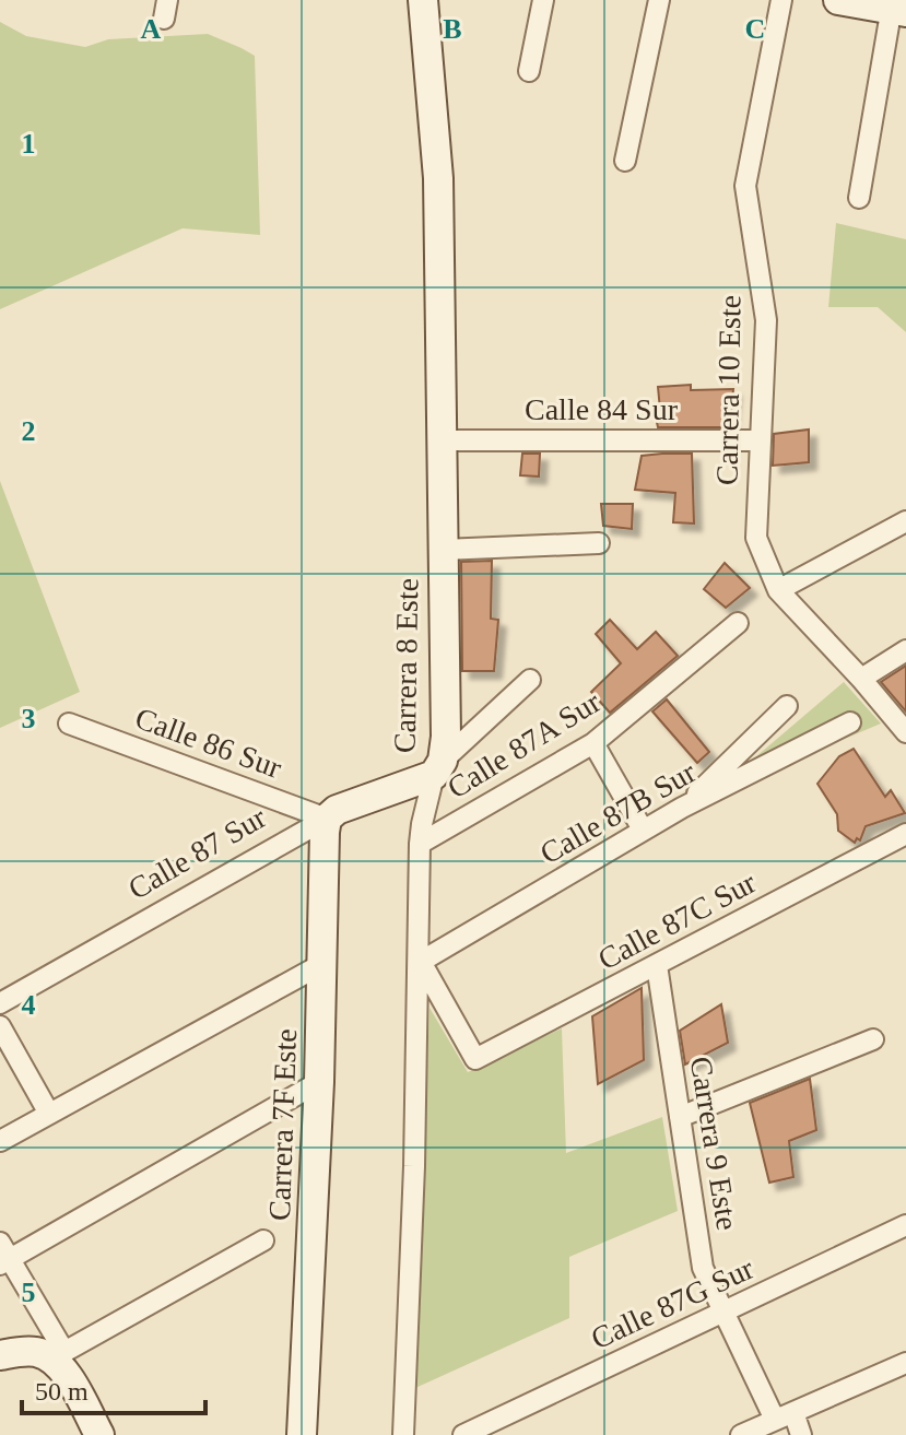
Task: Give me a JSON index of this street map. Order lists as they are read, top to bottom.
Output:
{
  "streets": {
    "street": [
      "Carrera 10 Este",
      "Calle 84 Sur",
      "Carrera 8 Este",
      "Calle 86 Sur",
      "Calle 87A Sur",
      "Calle 87B Sur",
      "Calle 87 Sur",
      "Calle 87C Sur",
      "Carrera 7F Este",
      "Carrera 9 Este",
      "Calle 87G Sur"
    ]
  },
  "crossings": [
    ["Carrera 10 Este", "Calle 84 Sur"],
    ["Calle 84 Sur", "Carrera 8 Este"],
    ["Carrera 8 Este", "Calle 87A Sur"],
    ["Carrera 8 Este", "Calle 87B Sur"],
    ["Carrera 8 Este", "Calle 87 Sur"],
    ["Carrera 8 Este", "Calle 87C Sur"],
    ["Calle 86 Sur", "Calle 87 Sur"],
    ["Calle 86 Sur", "Carrera 7F Este"],
    ["Calle 87B Sur", "Calle 87C Sur"],
    ["Calle 87 Sur", "Carrera 7F Este"],
    ["Calle 87C Sur", "Carrera 9 Este"],
    ["Carrera 9 Este", "Calle 87G Sur"]
  ],
  "scale_bar": "50 m",
  "grid": {
    "columns": ["A", "B", "C"],
    "rows": [
      "1",
      "2",
      "3",
      "4",
      "5"
    ]
  }
}
